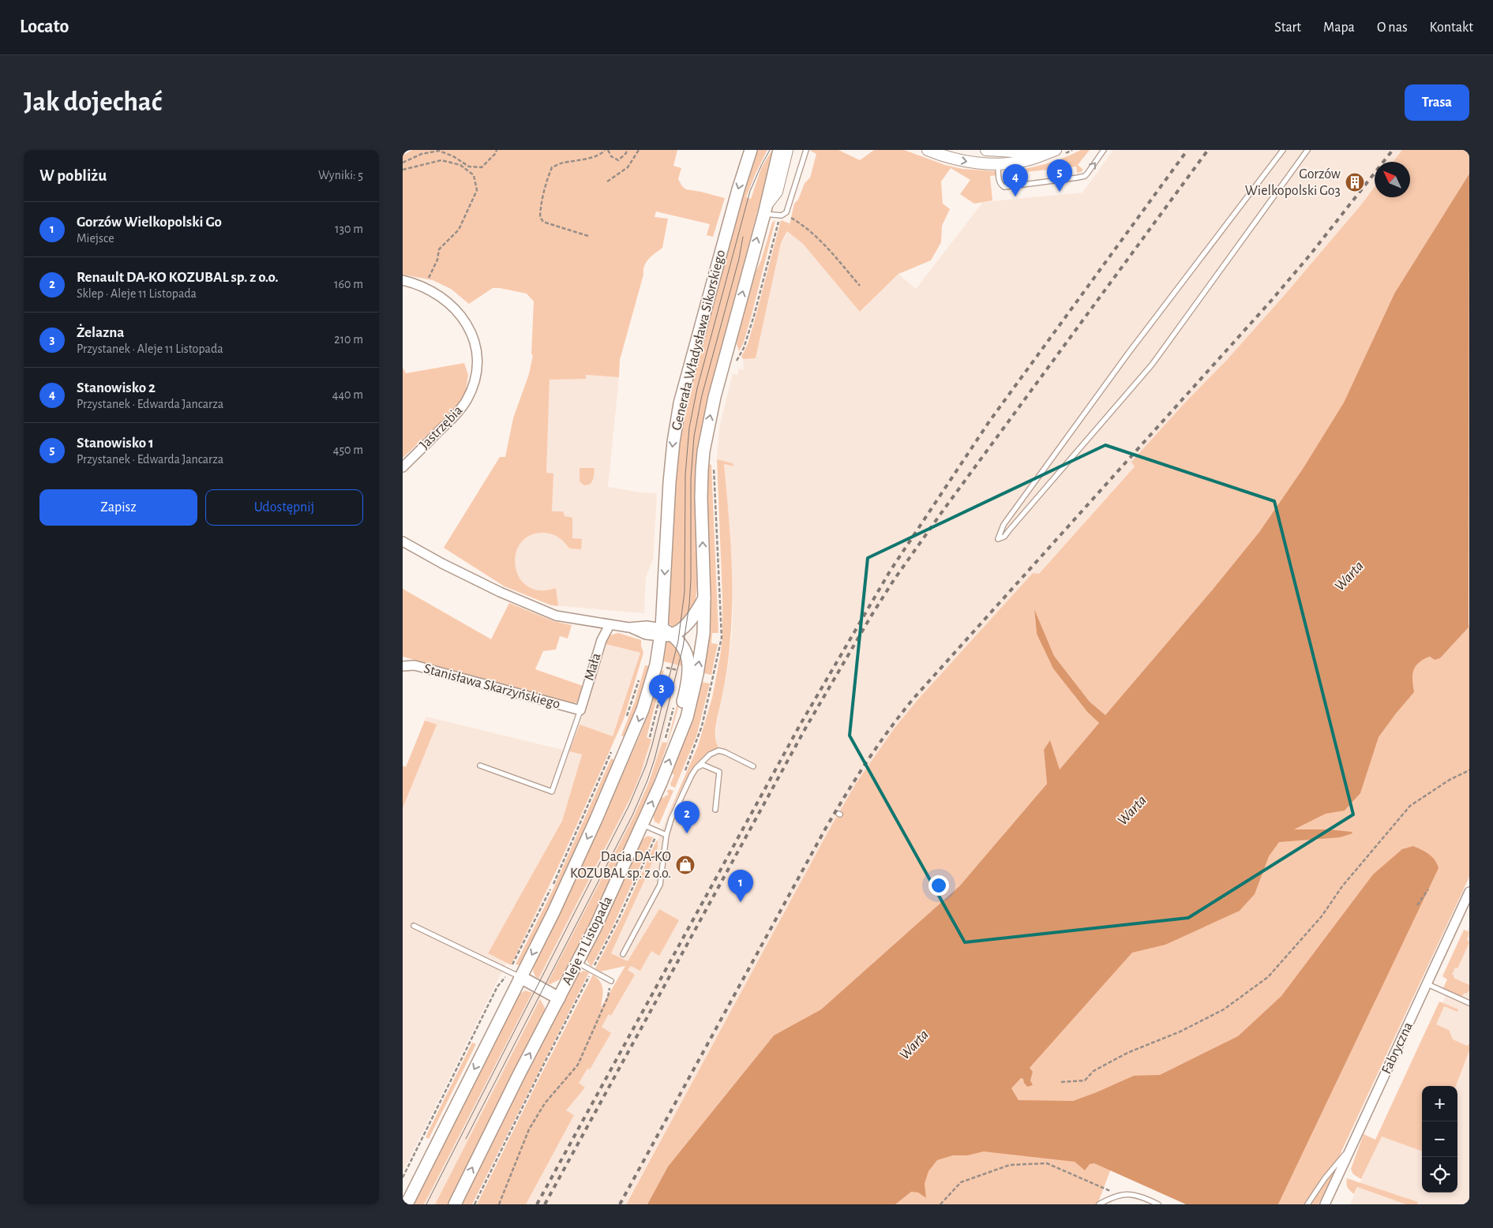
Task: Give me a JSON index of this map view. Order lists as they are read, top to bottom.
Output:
{
  "streets": {
    "main road": ["Generała Władysława Sikorskiego", "Aleje 11 Listopada"],
    "street": [
      "Jastrzębia",
      "Mała",
      "Stanisława Skarżyńskiego",
      "Fabryczna"
    ]
  },
  "crossings": [
    ["Mała", "Stanisława Skarżyńskiego"]
  ],
  "water": ["Warta"],
  "places": {
    "building": ["Gorzów Wielkopolski Go3"],
    "shop": ["Dacia DA-KO KOZUBAL sp. z o.o."]
  },
  "north": "top left",
  "page": {
    "header": "Locato",
    "nav": [
      "Start",
      "Mapa",
      "O nas",
      "Kontakt"
    ],
    "buttons": [
      "Trasa",
      ["Zapisz", "Udostępnij"]
    ],
    "title": "Jak dojechać",
    "heading": ["W pobliżu", "Wyniki: 5"],
    "pins": [
      "5",
      "4",
      "3",
      "2",
      "1"
    ],
    "list": [
      {
        "mark": "1",
        "name": "Gorzów Wielkopolski Go",
        "note": "Miejsce",
        "value": "130 m"
      },
      {
        "mark": "2",
        "name": "Renault DA-KO KOZUBAL sp. z o.o.",
        "note": "Sklep · Aleje 11 Listopada",
        "value": "160 m"
      },
      {
        "mark": "3",
        "name": "Żelazna",
        "note": "Przystanek · Aleje 11 Listopada",
        "value": "210 m"
      },
      {
        "mark": "4",
        "name": "Stanowisko 2",
        "note": "Przystanek · Edwarda Jancarza",
        "value": "440 m"
      },
      {
        "mark": "5",
        "name": "Stanowisko 1",
        "note": "Przystanek · Edwarda Jancarza",
        "value": "450 m"
      }
    ],
    "map_buttons": ["+", "−"]
  }
}
